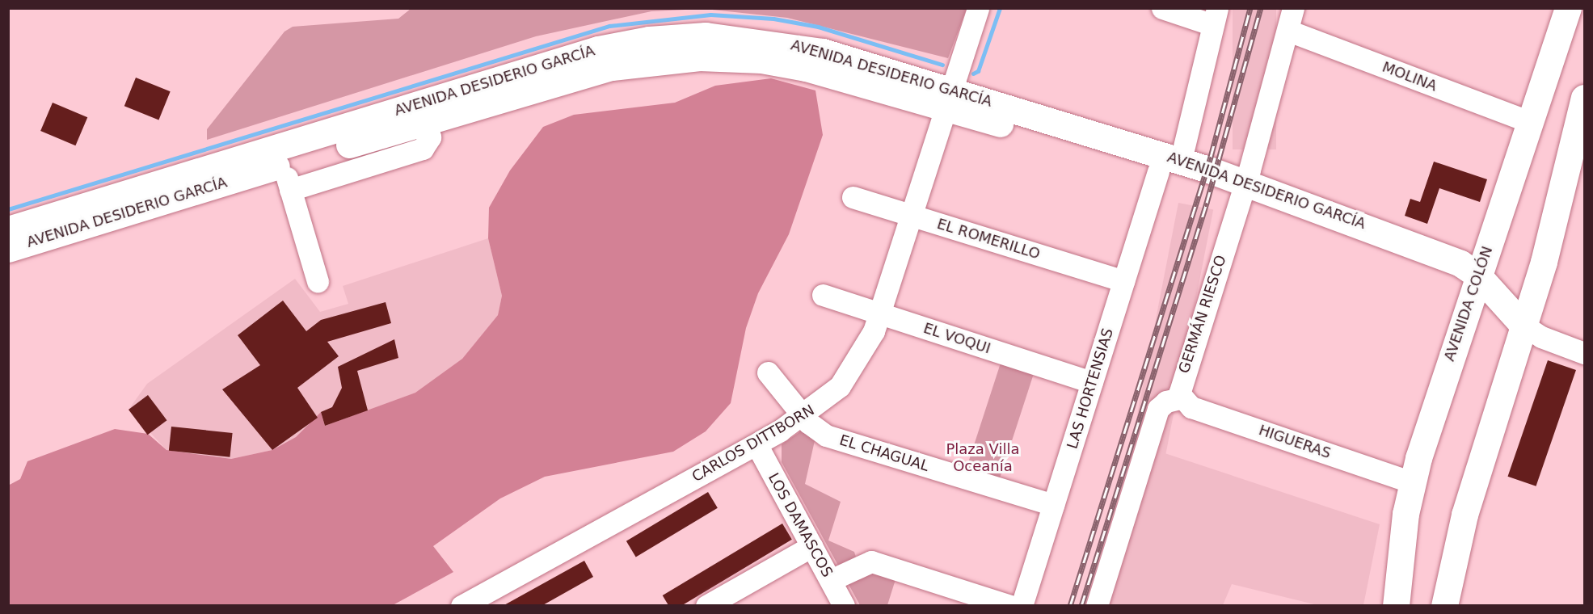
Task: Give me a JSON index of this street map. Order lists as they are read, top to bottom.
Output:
{
  "streets": {
    "main road": ["AVENIDA DESIDERIO GARCÍA", "AVENIDA COLÓN"],
    "street": [
      "MOLINA",
      "EL ROMERILLO",
      "GERMÁN RIESCO",
      "EL VOQUI",
      "LAS HORTENSIAS",
      "HIGUERAS",
      "CARLOS DITTBORN",
      "EL CHAGUAL",
      "LOS DAMASCOS"
    ]
  },
  "crossings": [
    ["AVENIDA DESIDERIO GARCÍA", "AVENIDA COLÓN"],
    ["AVENIDA DESIDERIO GARCÍA", "GERMÁN RIESCO"],
    ["AVENIDA DESIDERIO GARCÍA", "LAS HORTENSIAS"],
    ["AVENIDA DESIDERIO GARCÍA", "CARLOS DITTBORN"],
    ["MOLINA", "AVENIDA COLÓN"],
    ["MOLINA", "GERMÁN RIESCO"],
    ["EL ROMERILLO", "LAS HORTENSIAS"],
    ["EL ROMERILLO", "CARLOS DITTBORN"],
    ["AVENIDA COLÓN", "HIGUERAS"],
    ["GERMÁN RIESCO", "HIGUERAS"],
    ["EL VOQUI", "LAS HORTENSIAS"],
    ["EL VOQUI", "CARLOS DITTBORN"],
    ["LAS HORTENSIAS", "EL CHAGUAL"],
    ["CARLOS DITTBORN", "EL CHAGUAL"],
    ["CARLOS DITTBORN", "LOS DAMASCOS"]
  ],
  "parks": ["Plaza Villa Oceanía"]
}
